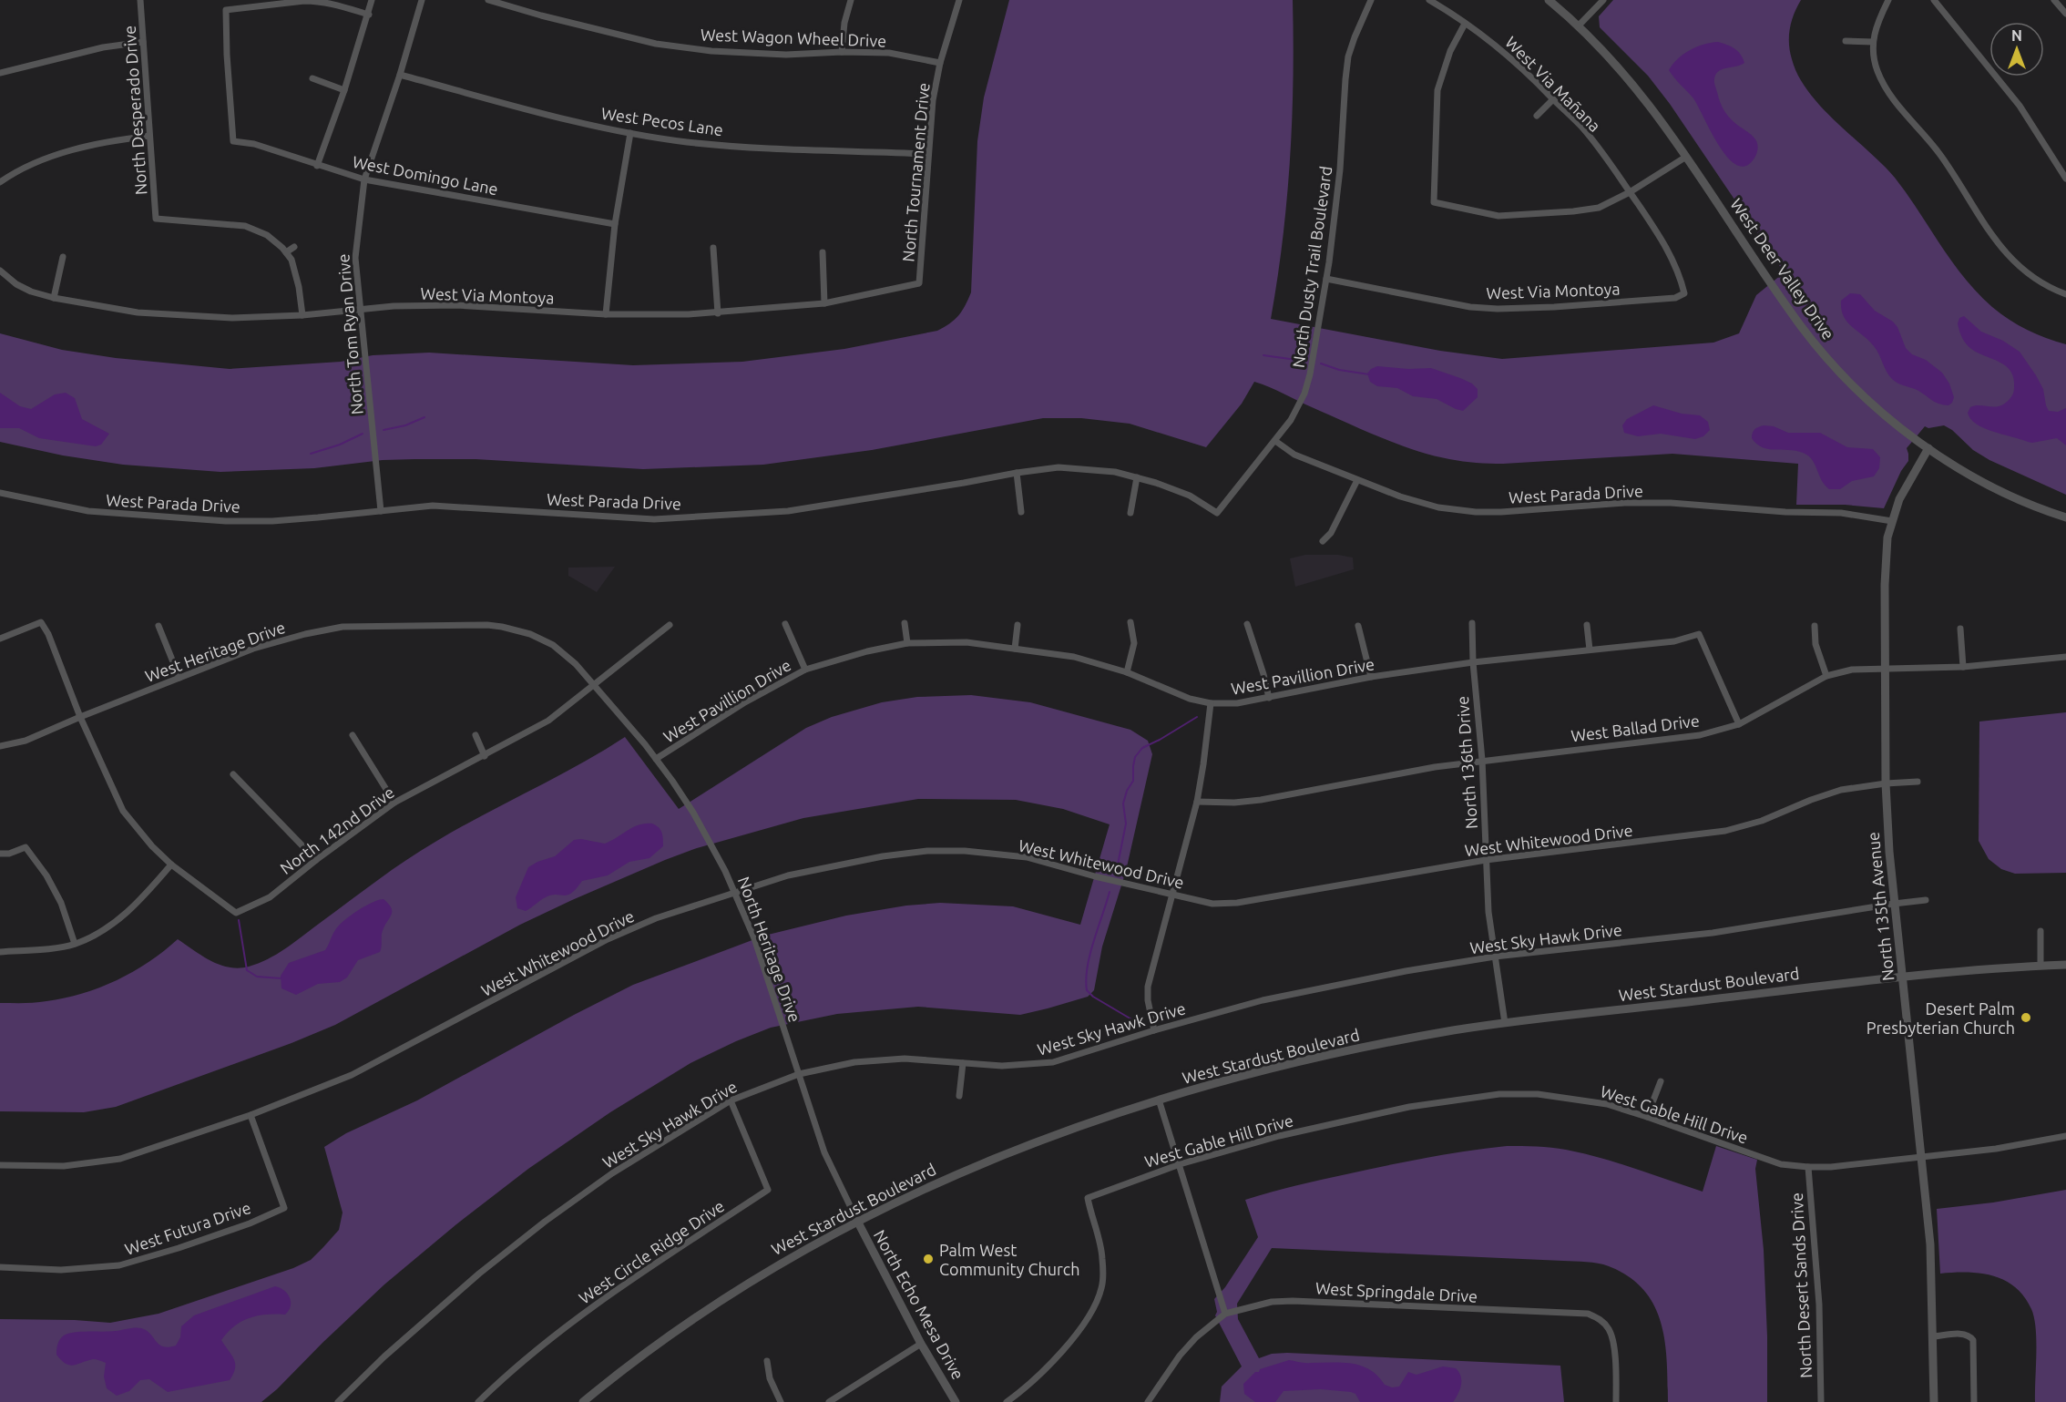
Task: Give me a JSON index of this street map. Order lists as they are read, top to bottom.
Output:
{
  "streets": {
    "street": [
      "West Wagon Wheel Drive",
      "West Via Mañana",
      "North Desperado Drive",
      "West Pecos Lane",
      "North Tournament Drive",
      "West Domingo Lane",
      "North Dusty Trail Boulevard",
      "West Deer Valley Drive",
      "West Via Montoya",
      "North Tom Ryan Drive",
      "West Parada Drive",
      "West Heritage Drive",
      "West Pavillion Drive",
      "West Ballad Drive",
      "North 136th Drive",
      "North 142nd Drive",
      "West Whitewood Drive",
      "North 135th Avenue",
      "West Sky Hawk Drive",
      "North Heritage Drive",
      "West Stardust Boulevard",
      "West Gable Hill Drive",
      "West Futura Drive",
      "West Circle Ridge Drive",
      "North Desert Sands Drive",
      "West Springdale Drive",
      "North Echo Mesa Drive"
    ]
  },
  "crossings": [
    ["West Wagon Wheel Drive", "North Tournament Drive"],
    ["West Via Mañana", "West Via Montoya"],
    ["West Pecos Lane", "North Tournament Drive"],
    ["West Pecos Lane", "North Tom Ryan Drive"],
    ["North Tournament Drive", "West Via Montoya"],
    ["West Domingo Lane", "North Tom Ryan Drive"],
    ["North Dusty Trail Boulevard", "West Via Montoya"],
    ["North Dusty Trail Boulevard", "West Parada Drive"],
    ["West Deer Valley Drive", "North 135th Avenue"],
    ["West Via Montoya", "North Tom Ryan Drive"],
    ["North Tom Ryan Drive", "West Parada Drive"],
    ["West Parada Drive", "North 135th Avenue"],
    ["West Heritage Drive", "North 142nd Drive"],
    ["West Heritage Drive", "North Heritage Drive"],
    ["West Pavillion Drive", "West Ballad Drive"],
    ["West Pavillion Drive", "North 136th Drive"],
    ["West Pavillion Drive", "North Heritage Drive"],
    ["West Ballad Drive", "North 136th Drive"],
    ["West Ballad Drive", "North 135th Avenue"],
    ["North 136th Drive", "West Whitewood Drive"],
    ["North 136th Drive", "West Sky Hawk Drive"],
    ["North 136th Drive", "West Stardust Boulevard"],
    ["North 142nd Drive", "North Heritage Drive"],
    ["West Whitewood Drive", "North 135th Avenue"],
    ["West Whitewood Drive", "North Heritage Drive"],
    ["West Whitewood Drive", "West Futura Drive"],
    ["North 135th Avenue", "West Sky Hawk Drive"],
    ["North 135th Avenue", "West Stardust Boulevard"],
    ["North 135th Avenue", "West Gable Hill Drive"],
    ["West Sky Hawk Drive", "North Heritage Drive"],
    ["West Sky Hawk Drive", "West Circle Ridge Drive"],
    ["North Heritage Drive", "West Stardust Boulevard"],
    ["North Heritage Drive", "North Echo Mesa Drive"],
    ["West Stardust Boulevard", "North Echo Mesa Drive"],
    ["West Gable Hill Drive", "North Desert Sands Drive"]
  ],
  "places": ["Desert Palm Presbyterian Church", "Palm West Community Church"],
  "north": "top"
}
